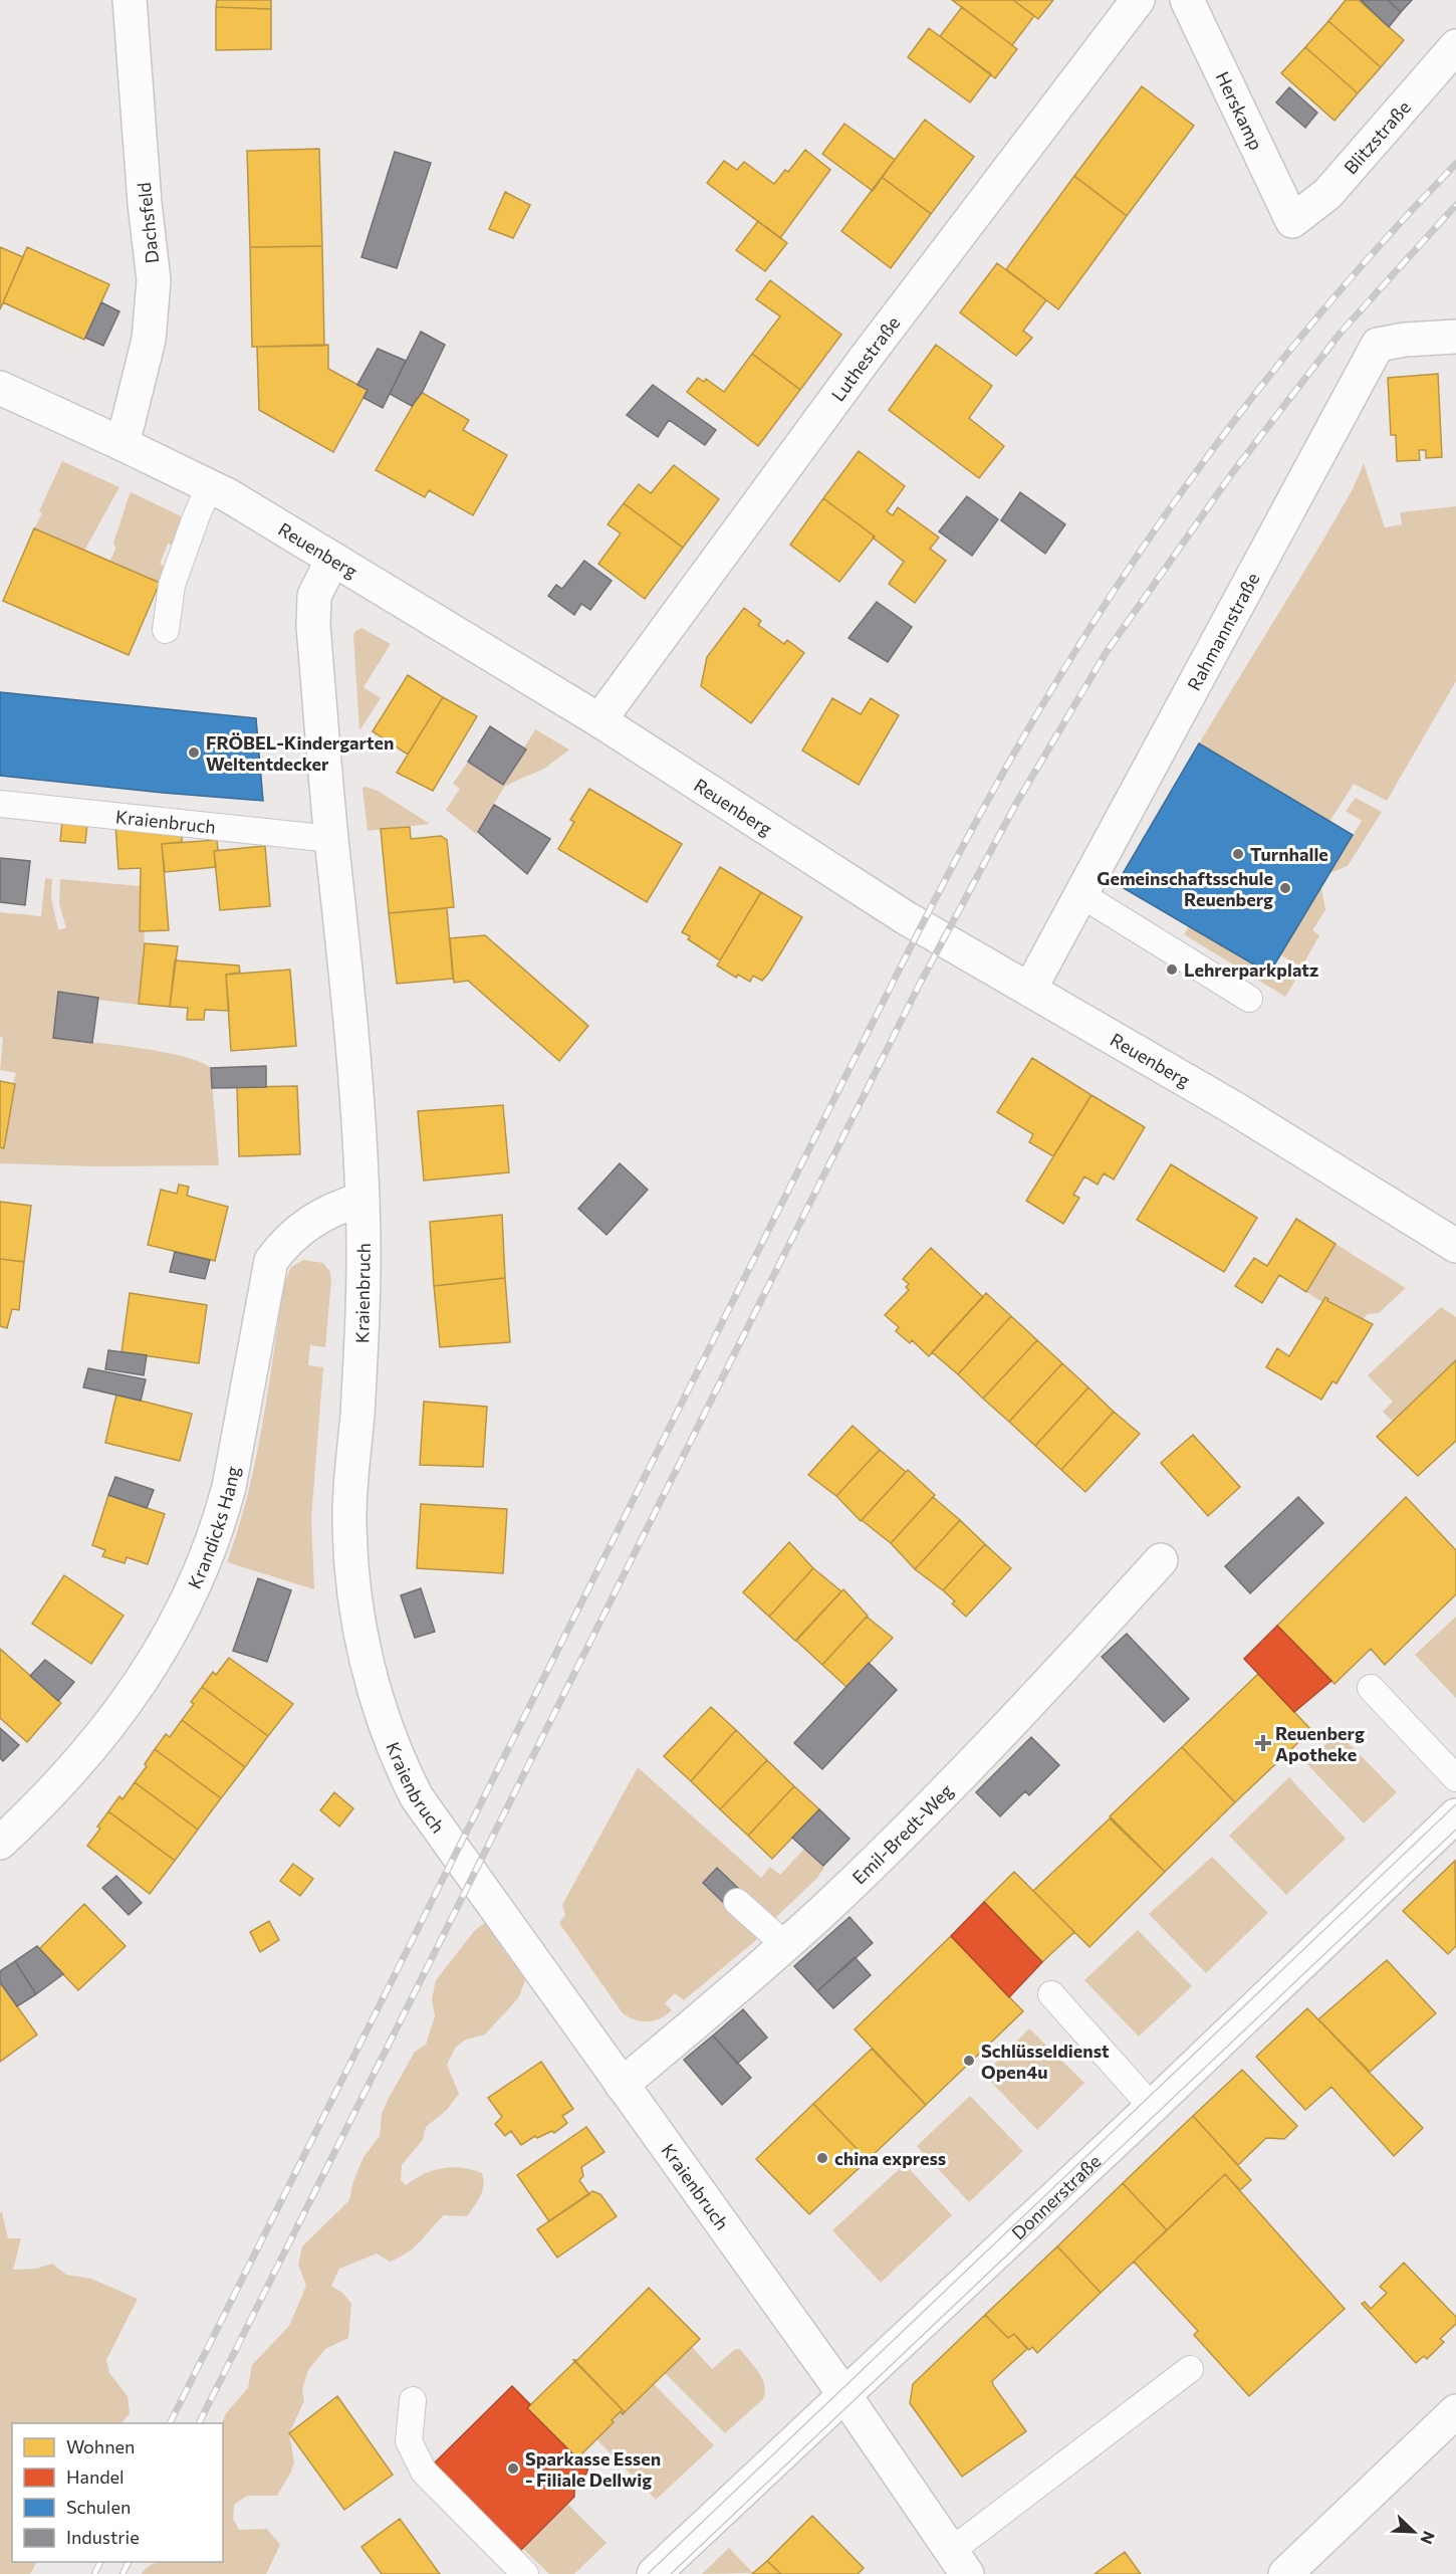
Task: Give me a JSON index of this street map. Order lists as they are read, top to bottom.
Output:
{
  "streets": {
    "street": [
      "Herskamp",
      "Blitzstraße",
      "Dachsfeld",
      "Luthestraße",
      "Reuenberg",
      "Rahmannstraße",
      "Kraienbruch",
      "Krandicks Hang",
      "Emil-Bredt-Weg",
      "Donnerstraße"
    ]
  },
  "crossings": [
    ["Herskamp", "Blitzstraße"],
    ["Dachsfeld", "Reuenberg"],
    ["Luthestraße", "Reuenberg"],
    ["Reuenberg", "Rahmannstraße"],
    ["Reuenberg", "Kraienbruch"],
    ["Kraienbruch", "Krandicks Hang"],
    ["Kraienbruch", "Emil-Bredt-Weg"],
    ["Kraienbruch", "Donnerstraße"]
  ],
  "places": {
    "other": [
      "FRÖBEL-Kindergarten Weltentdecker",
      "Turnhalle",
      "Gemeinschaftsschule Reuenberg",
      "Lehrerparkplatz",
      "Schlüsseldienst Open4u",
      "china express",
      "Sparkasse Essen - Filiale Dellwig"
    ],
    "health": ["Reuenberg Apotheke"]
  },
  "legend": [
    "Wohnen",
    "Handel",
    "Schulen",
    "Industrie"
  ],
  "north": "bottom right"
}
